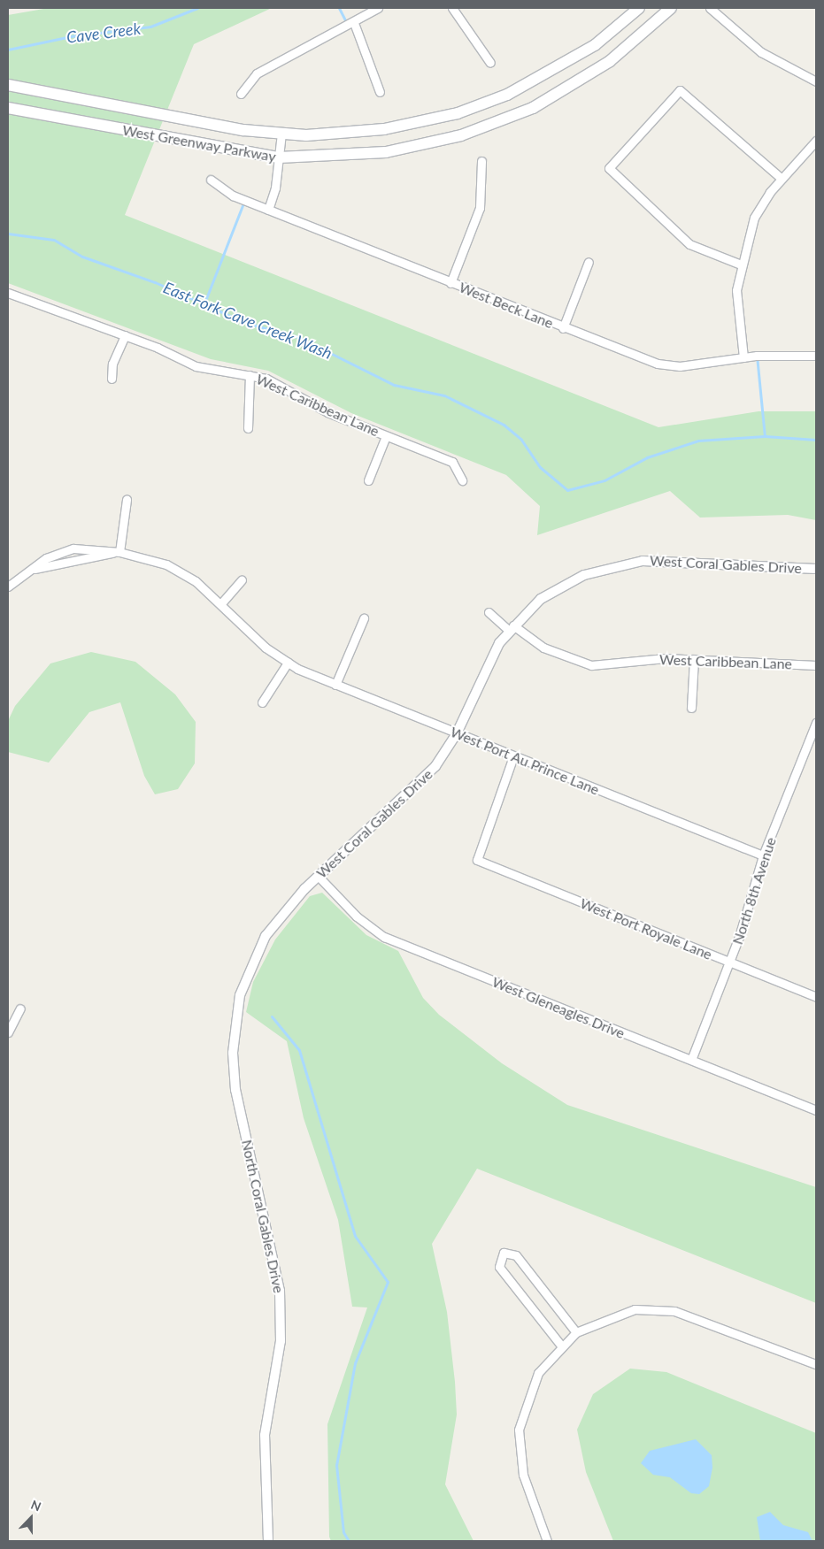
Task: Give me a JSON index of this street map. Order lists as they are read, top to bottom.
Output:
{
  "streets": {
    "main road": ["West Greenway Parkway"],
    "street": [
      "West Beck Lane",
      "West Caribbean Lane",
      "West Coral Gables Drive",
      "West Port Au Prince Lane",
      "North 8th Avenue",
      "West Port Royale Lane",
      "West Gleneagles Drive",
      "North Coral Gables Drive"
    ]
  },
  "crossings": [
    ["West Caribbean Lane", "West Coral Gables Drive"],
    ["West Coral Gables Drive", "West Port Au Prince Lane"],
    ["West Coral Gables Drive", "West Gleneagles Drive"],
    ["West Coral Gables Drive", "North Coral Gables Drive"],
    ["West Port Au Prince Lane", "North 8th Avenue"],
    ["West Port Au Prince Lane", "West Port Royale Lane"],
    ["North 8th Avenue", "West Port Royale Lane"],
    ["North 8th Avenue", "West Gleneagles Drive"]
  ],
  "water": ["Cave Creek", "East Fork Cave Creek Wash"],
  "north": "top"
}
